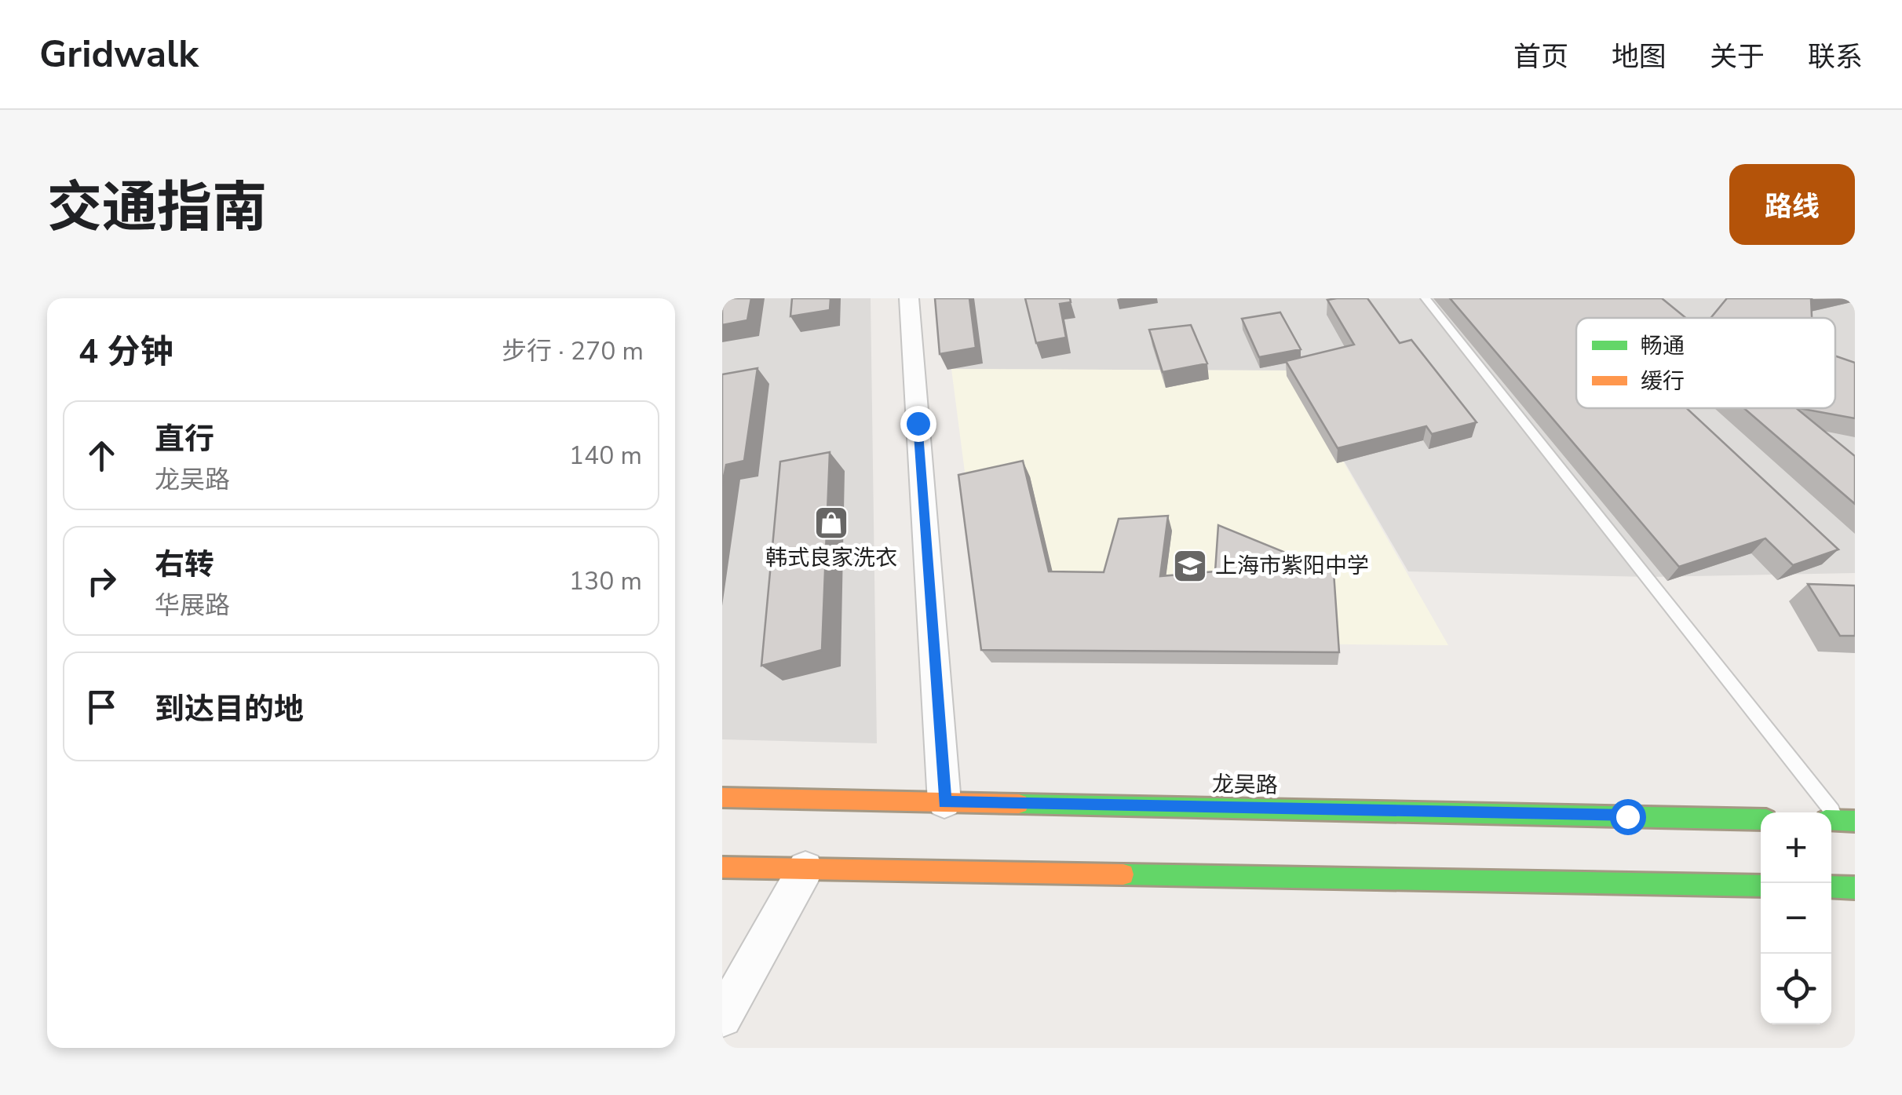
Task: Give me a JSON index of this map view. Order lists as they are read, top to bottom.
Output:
{
  "streets": {
    "main road": ["龙吴路"]
  },
  "places": {
    "shop": ["韩式良家洗衣"],
    "school or university": ["上海市紫阳中学"]
  },
  "legend": ["畅通", "缓行"],
  "page": {
    "header": "Gridwalk",
    "nav": [
      "首页",
      "地图",
      "关于",
      "联系"
    ],
    "title": "交通指南",
    "buttons": "路线",
    "heading": ["4 分钟", "步行 · 270 m"],
    "list": [
      ["直行", "龙吴路", "140 m"],
      ["右转", "华展路", "130 m"],
      "到达目的地"
    ],
    "map_buttons": ["+", "−"]
  }
}
